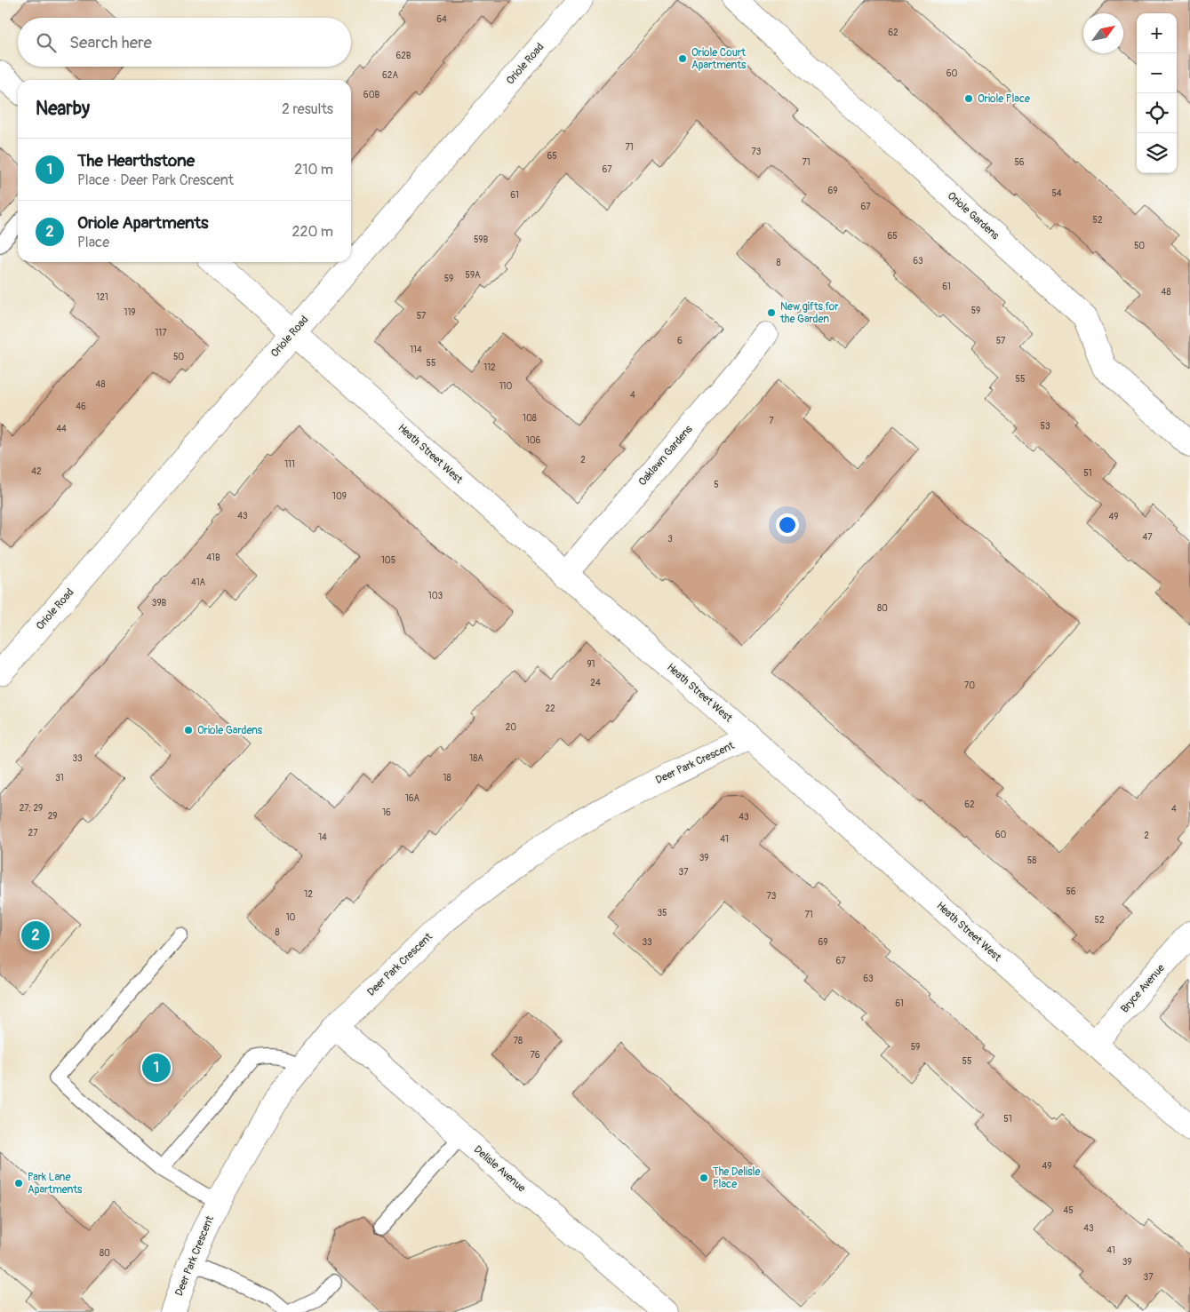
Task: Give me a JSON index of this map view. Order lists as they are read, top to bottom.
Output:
{
  "streets": {
    "street": [
      "Oriole Road",
      "Oriole Gardens",
      "Heath Street West",
      "Oaklawn Gardens",
      "Deer Park Crescent",
      "Bryce Avenue",
      "Delisle Avenue"
    ]
  },
  "crossings": [
    ["Oriole Road", "Heath Street West"],
    ["Heath Street West", "Oaklawn Gardens"],
    ["Heath Street West", "Deer Park Crescent"],
    ["Heath Street West", "Bryce Avenue"],
    ["Deer Park Crescent", "Delisle Avenue"]
  ],
  "places": [
    "Oriole Court Apartments",
    "Oriole Place",
    "New gifts for the Garden",
    "Oriole Gardens",
    "The Delisle Place",
    "Park Lane Apartments"
  ],
  "house_numbers": [
    "64",
    "62",
    "62B",
    "60",
    "62A",
    "60B",
    "71",
    "73",
    "65",
    "71",
    "56",
    "67",
    "69",
    "54",
    "61",
    "67",
    "52",
    "65",
    "59B",
    "50",
    "63",
    "8",
    "59A",
    "59",
    "61",
    "48",
    "121",
    "59",
    "119",
    "57",
    "117",
    "6",
    "57",
    "114",
    "50",
    "55",
    "112",
    "55",
    "48",
    "110",
    "4",
    "46",
    "108",
    "7",
    "53",
    "44",
    "106",
    "2",
    "111",
    "42",
    "51",
    "5",
    "109",
    "43",
    "49",
    "47",
    "3",
    "41B",
    "105",
    "41A",
    "103",
    "39B",
    "80",
    "91",
    "24",
    "70",
    "22",
    "20",
    "33",
    "18A",
    "31",
    "18",
    "16A",
    "62",
    "27; 29",
    "4",
    "16",
    "29",
    "43",
    "27",
    "60",
    "2",
    "14",
    "41",
    "39",
    "58",
    "37",
    "56",
    "12",
    "73",
    "35",
    "71",
    "10",
    "52",
    "8",
    "33",
    "69",
    "67",
    "63",
    "61",
    "78",
    "59",
    "76",
    "55",
    "51",
    "49",
    "45",
    "43",
    "41",
    "80",
    "39",
    "37"
  ],
  "north": "top right",
  "page": {
    "map_buttons": ["+", "−"],
    "search": "Search here",
    "heading": ["Nearby", "2 results"],
    "list": [
      {
        "mark": "1",
        "name": "The Hearthstone",
        "note": "Place · Deer Park Crescent",
        "value": "210 m"
      },
      {
        "mark": "2",
        "name": "Oriole Apartments",
        "note": "Place",
        "value": "220 m"
      }
    ],
    "pins": ["2", "1"]
  }
}
